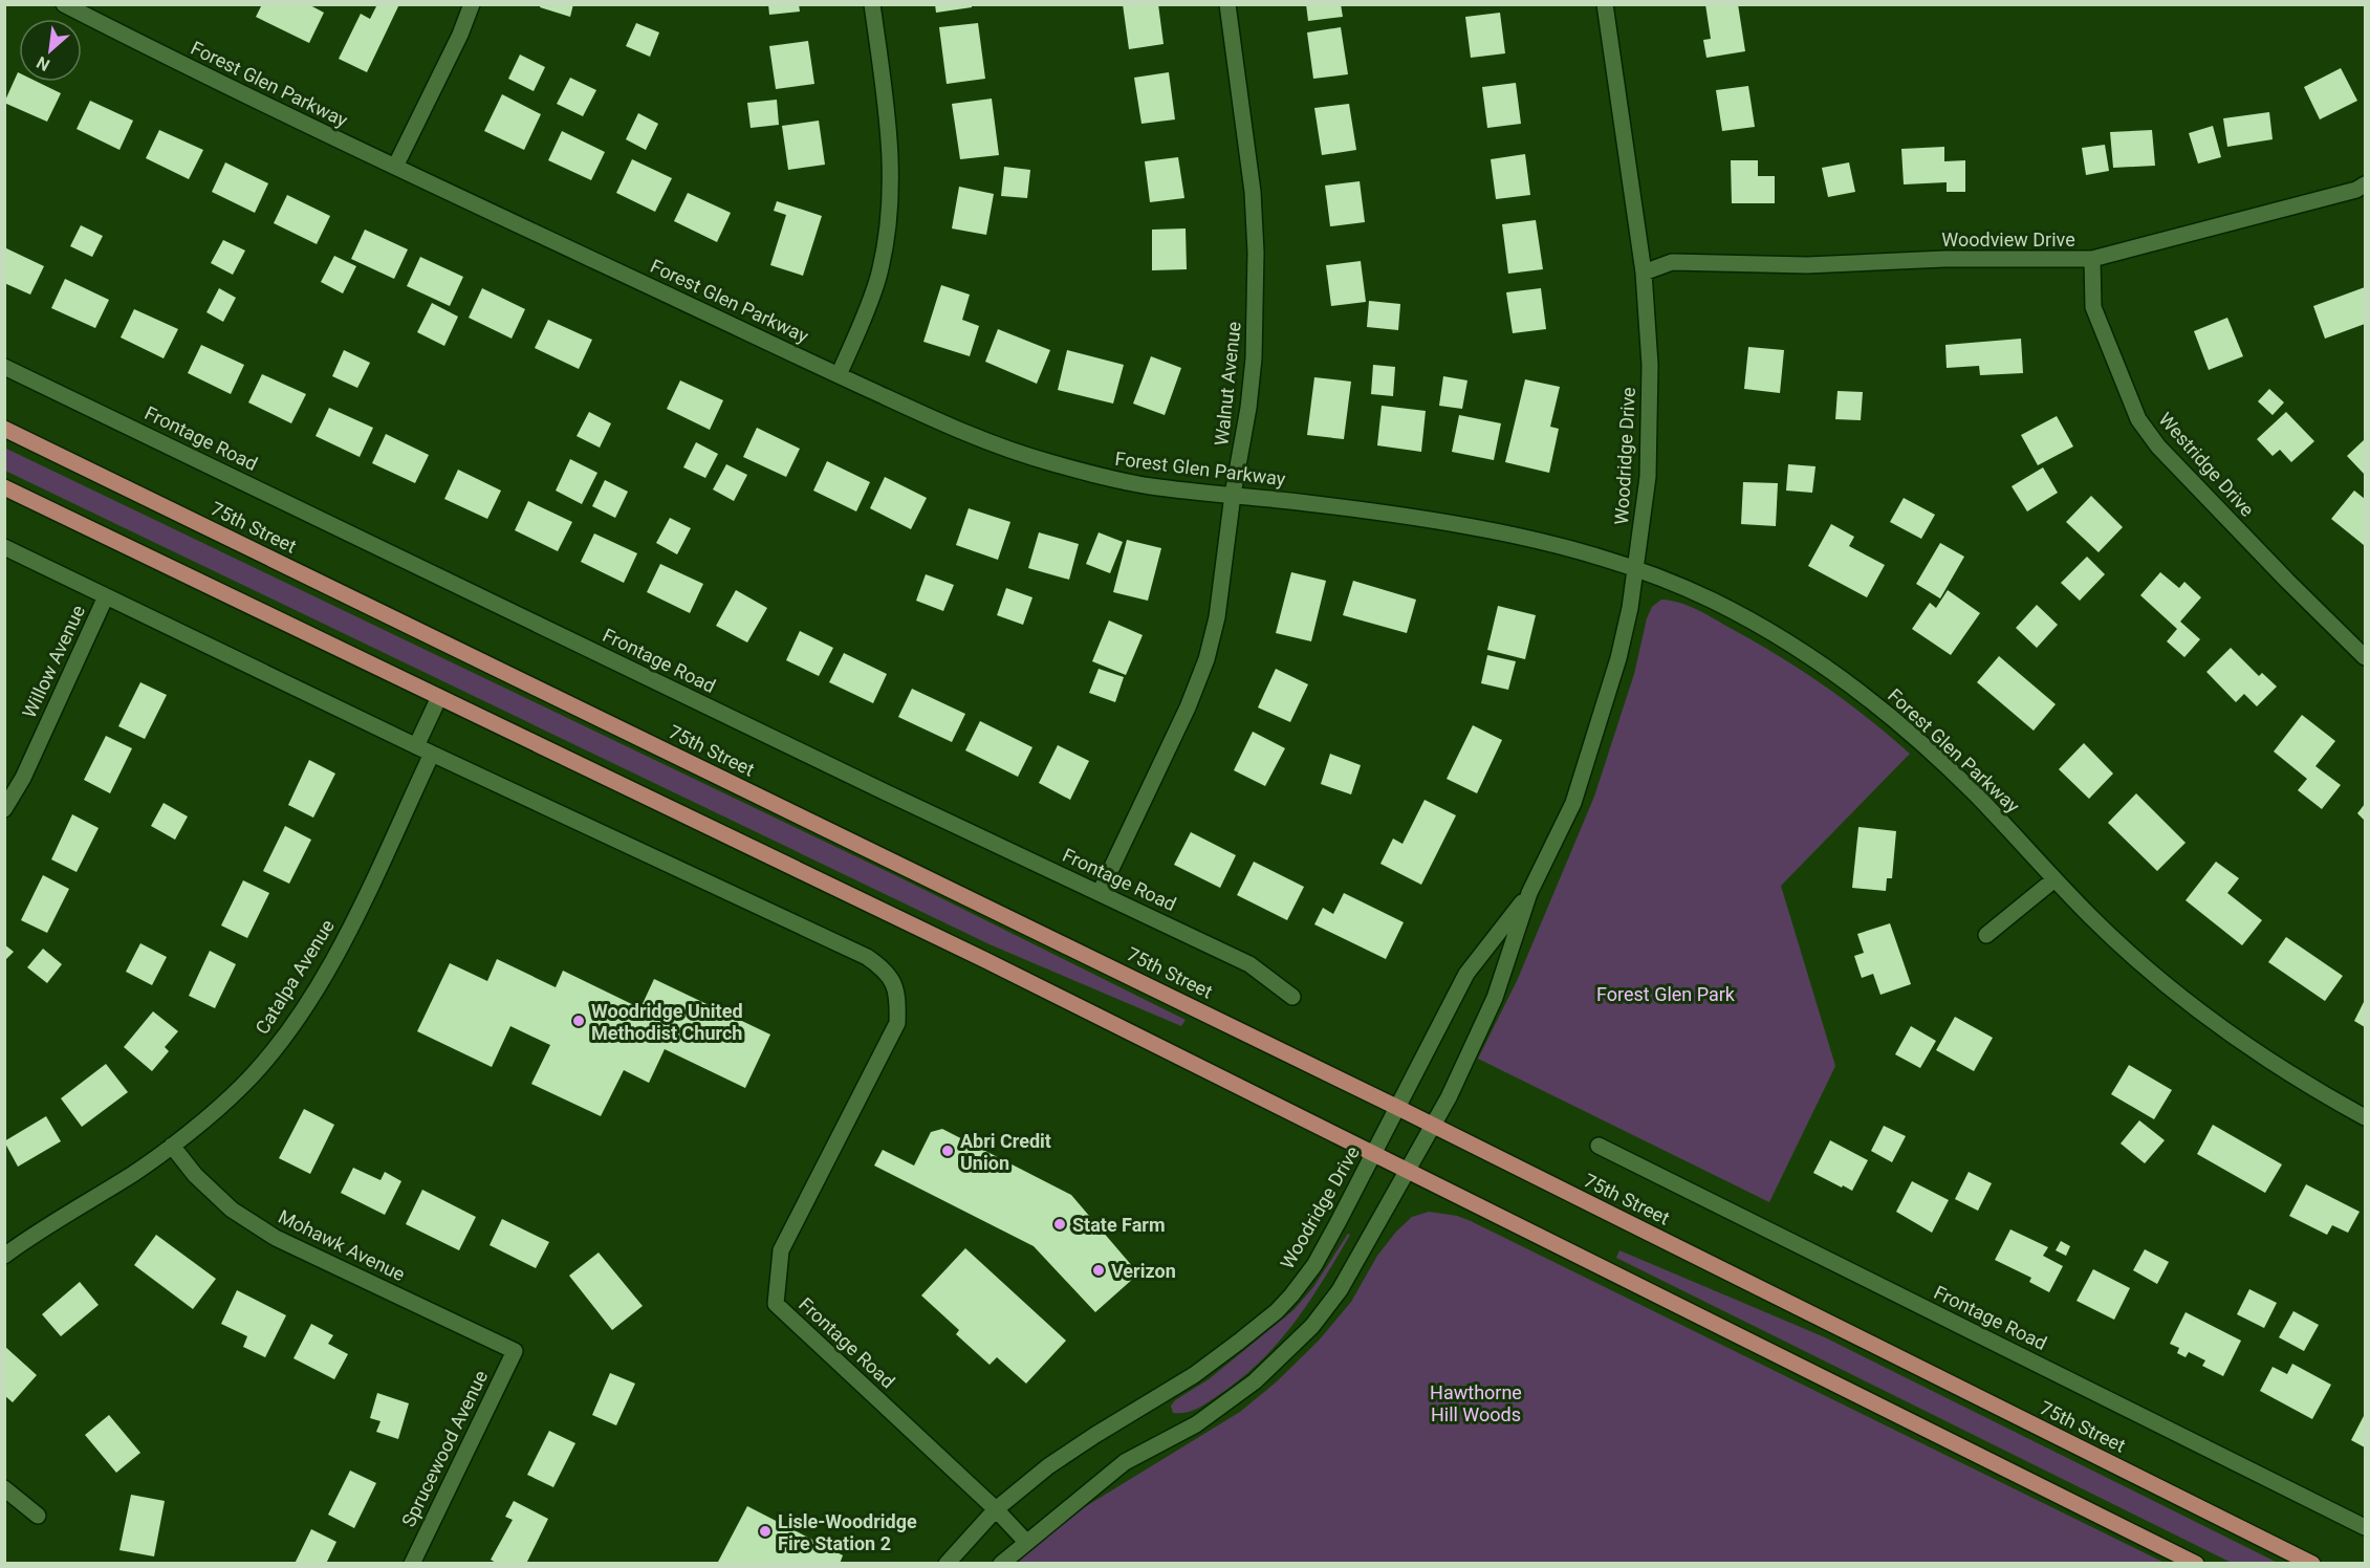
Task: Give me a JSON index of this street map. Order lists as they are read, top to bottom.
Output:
{
  "streets": {
    "main road": ["75th Street"],
    "street": [
      "Forest Glen Parkway",
      "Woodview Drive",
      "Walnut Avenue",
      "Frontage Road",
      "Woodridge Drive",
      "Westridge Drive",
      "Willow Avenue",
      "Catalpa Avenue",
      "Mohawk Avenue",
      "Sprucewood Avenue"
    ]
  },
  "crossings": [
    ["Forest Glen Parkway", "Walnut Avenue"],
    ["Forest Glen Parkway", "Woodridge Drive"],
    ["Woodview Drive", "Woodridge Drive"],
    ["Woodview Drive", "Westridge Drive"],
    ["Walnut Avenue", "Frontage Road"],
    ["Frontage Road", "Woodridge Drive"],
    ["Frontage Road", "Catalpa Avenue"],
    ["Woodridge Drive", "75th Street"],
    ["Catalpa Avenue", "Mohawk Avenue"],
    ["Mohawk Avenue", "Sprucewood Avenue"]
  ],
  "parks": ["Forest Glen Park", "Hawthorne Hill Woods"],
  "places": [
    "Woodridge United Methodist Church",
    "Abri Credit Union",
    "State Farm",
    "Verizon",
    "Lisle-Woodridge Fire Station 2"
  ],
  "north": "bottom left"
}
